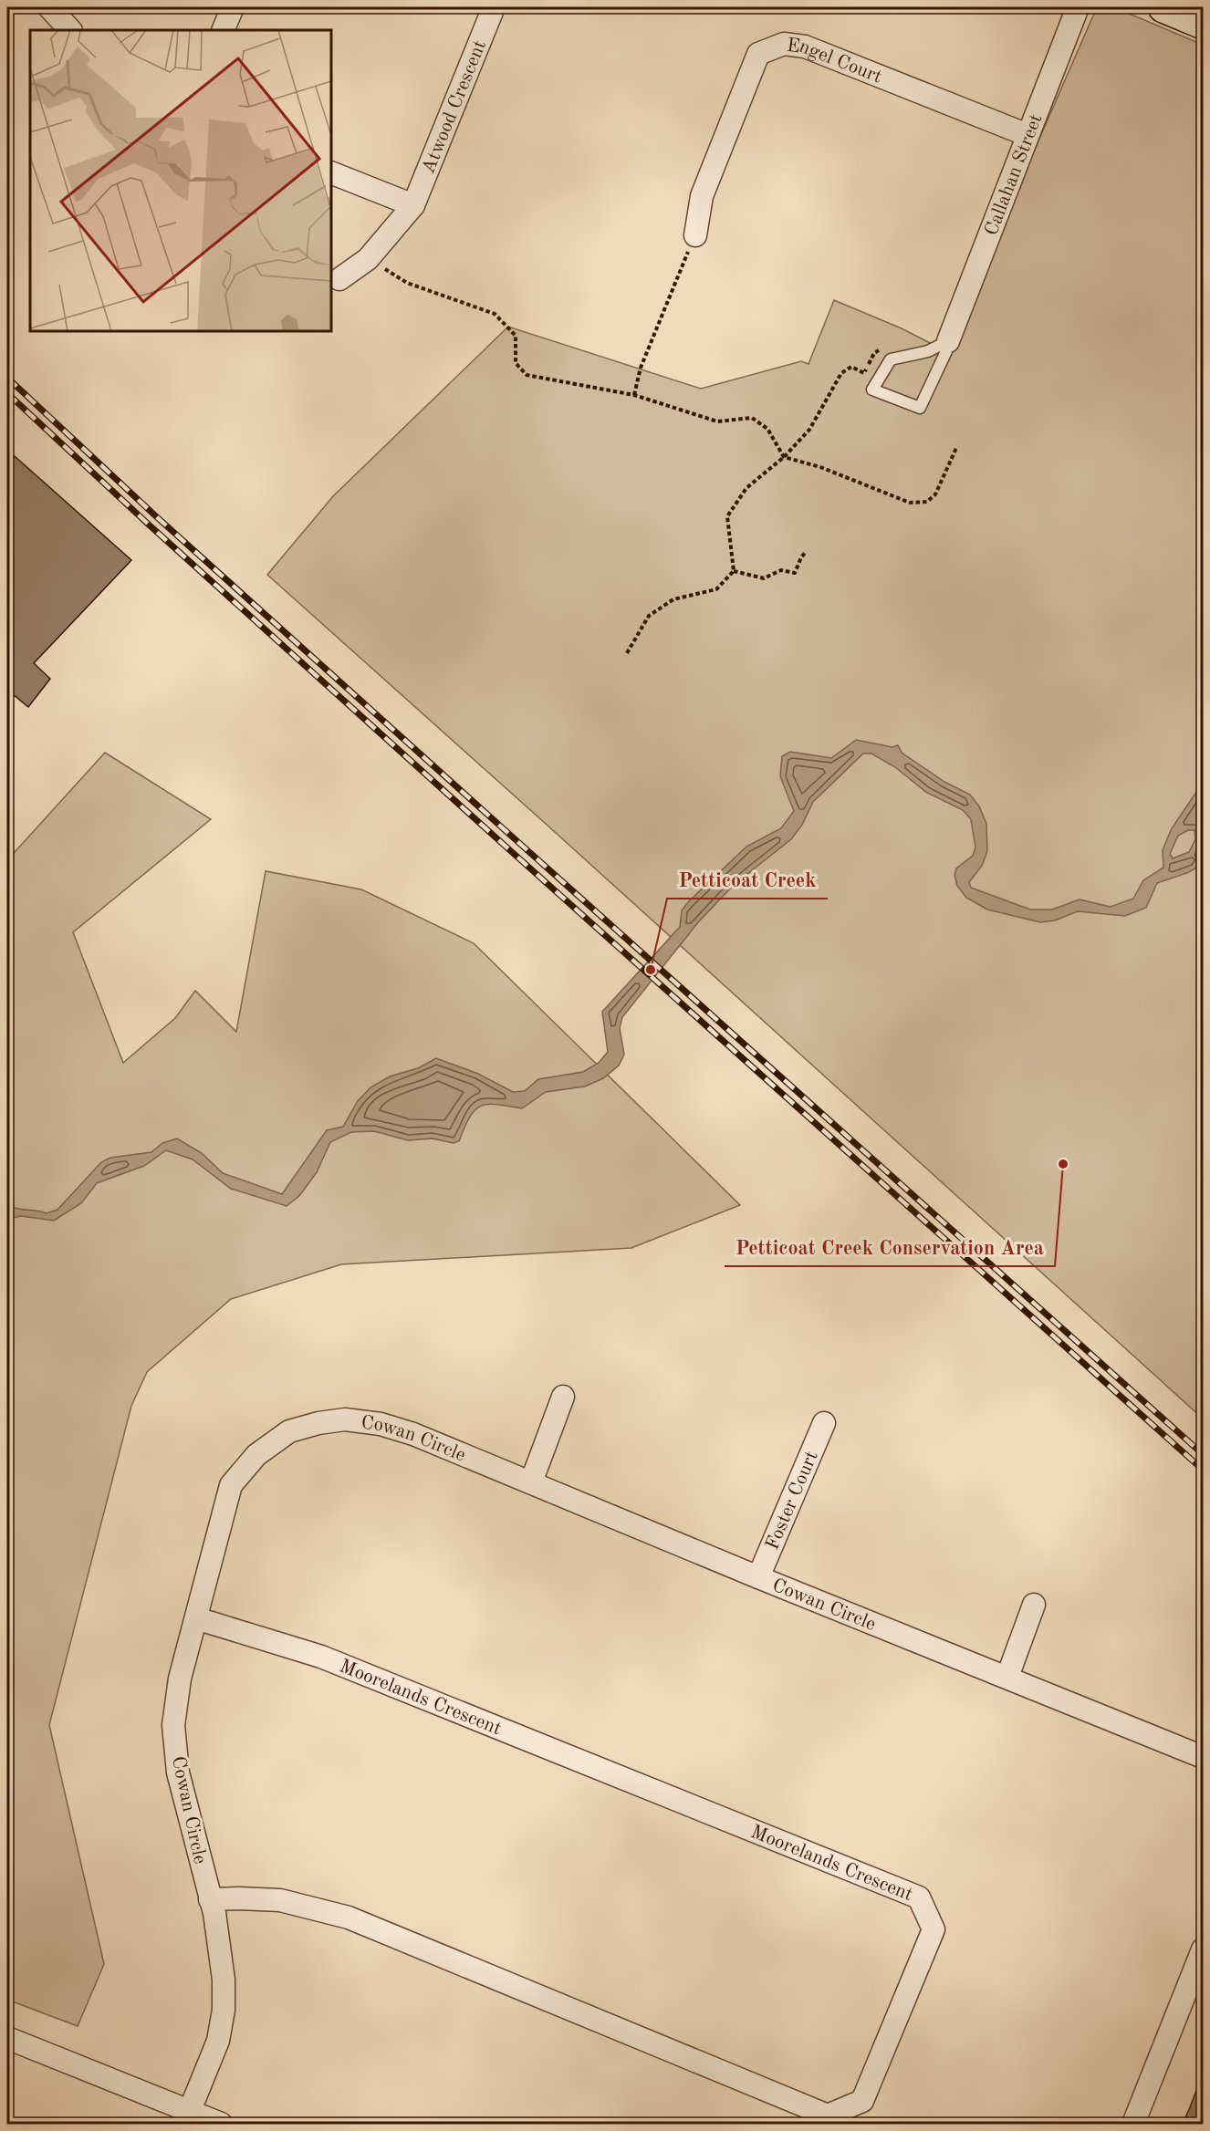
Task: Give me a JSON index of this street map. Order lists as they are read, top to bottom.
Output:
{
  "streets": {
    "street": [
      "Engel Court",
      "Atwood Crescent",
      "Callahan Street",
      "Cowan Circle",
      "Foster Court",
      "Moorelands Crescent"
    ]
  },
  "crossings": [
    ["Engel Court", "Callahan Street"],
    ["Cowan Circle", "Foster Court"],
    ["Cowan Circle", "Moorelands Crescent"]
  ],
  "places": ["Petticoat Creek", "Petticoat Creek Conservation Area"]
}
